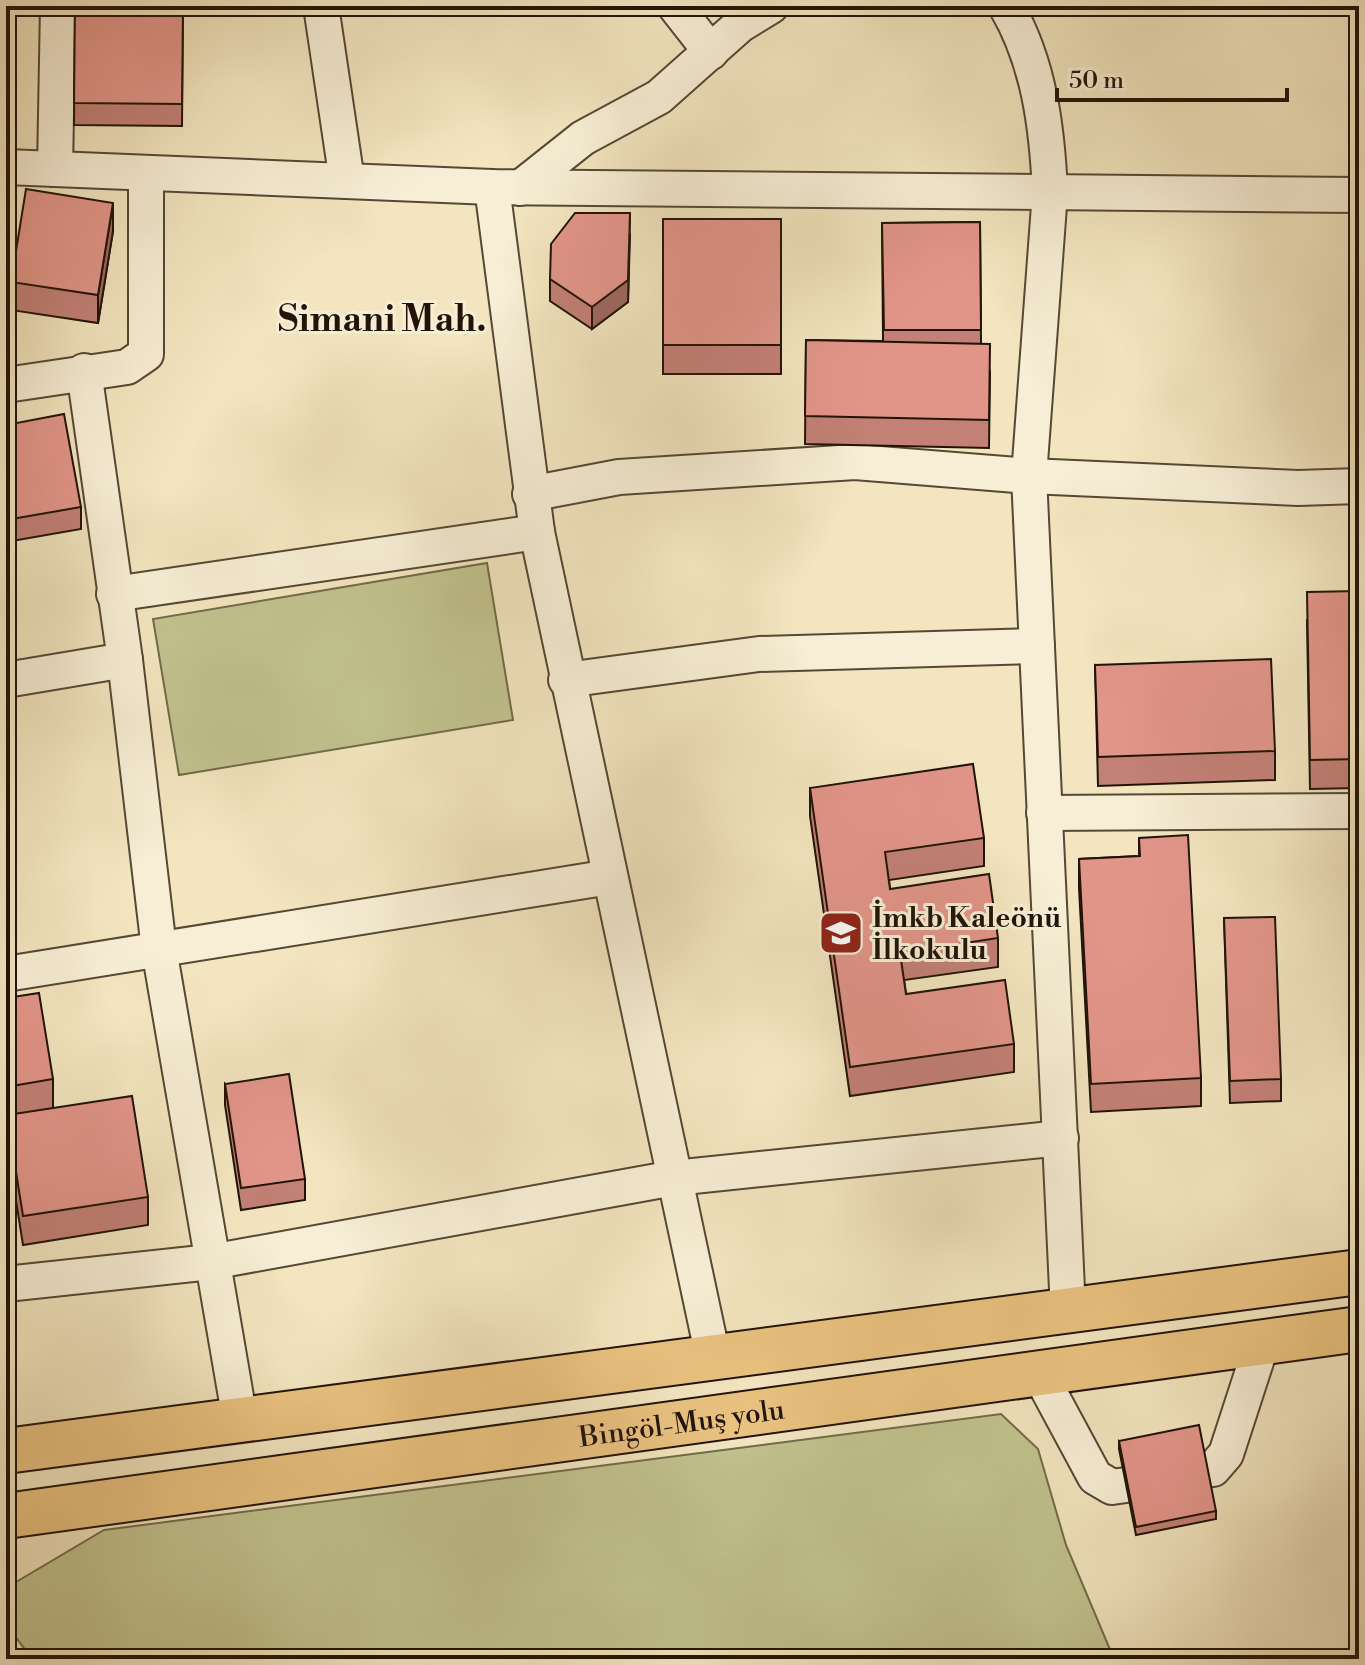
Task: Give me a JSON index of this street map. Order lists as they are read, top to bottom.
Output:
{
  "streets": {
    "highway": ["Bingöl-Muş yolu"]
  },
  "districts": ["Simani Mah."],
  "places": {
    "school or university": ["İmkb Kaleönü İlkokulu"]
  },
  "scale_bar": "50 m"
}
